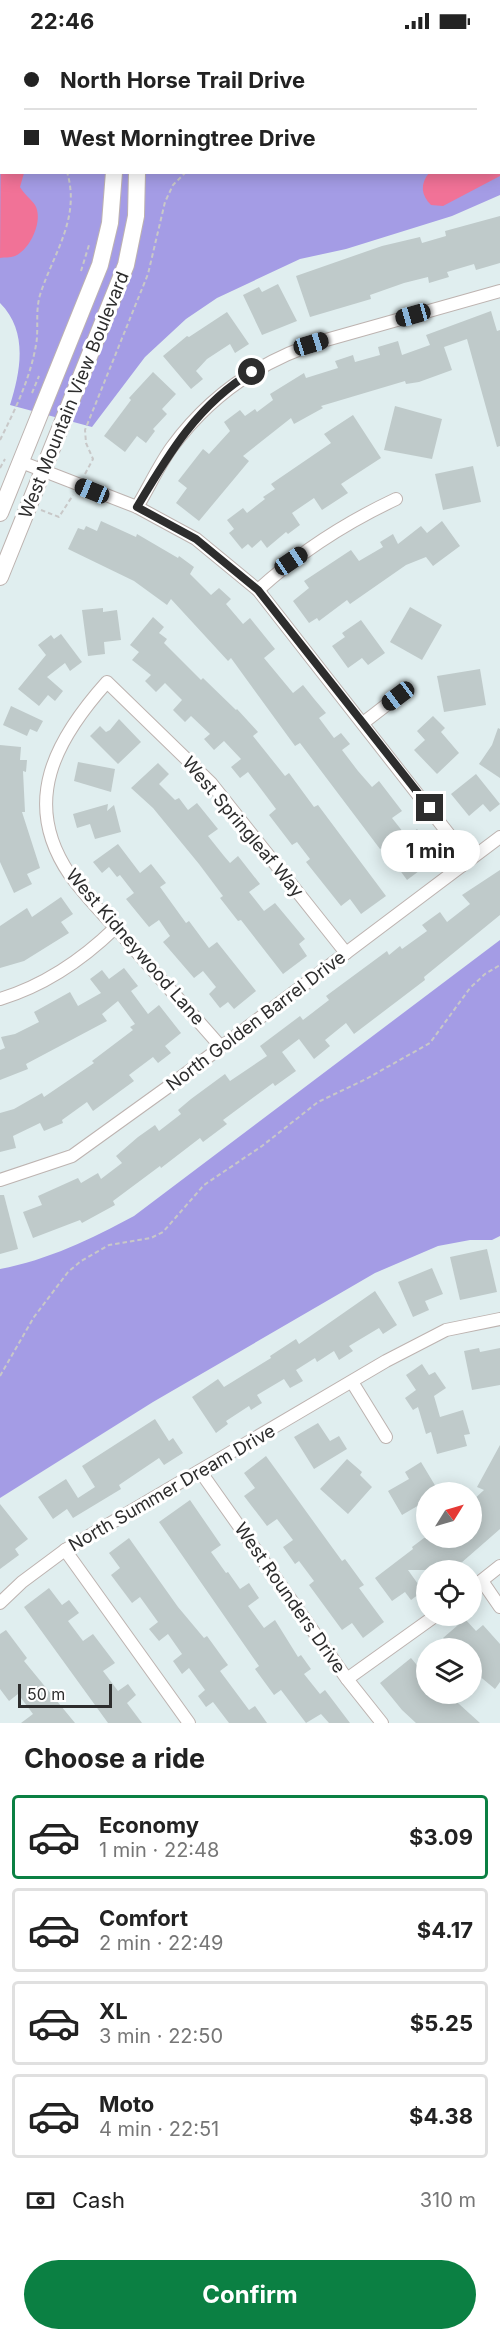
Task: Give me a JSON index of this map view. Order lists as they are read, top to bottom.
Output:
{
  "streets": {
    "street": [
      "West Mountain View Boulevard",
      "West Springleaf Way",
      "West Kidneywood Lane",
      "North Golden Barrel Drive",
      "North Summer Dream Drive",
      "West Rounders Drive"
    ]
  },
  "crossings": [
    ["West Springleaf Way", "West Kidneywood Lane"],
    ["West Springleaf Way", "North Golden Barrel Drive"],
    ["West Kidneywood Lane", "North Golden Barrel Drive"],
    ["North Summer Dream Drive", "West Rounders Drive"]
  ],
  "scale_bar": "50 m",
  "north": "top right",
  "page": {
    "status": "22:46",
    "banner": ["North Horse Trail Drive", "West Morningtree Drive"],
    "bubble": "1 min",
    "scale": "50 m",
    "heading": "Choose a ride",
    "list": [
      {
        "name": "Economy",
        "note": "1 min · 22:48",
        "value": "$3.09"
      },
      {
        "name": "Comfort",
        "note": "2 min · 22:49",
        "value": "$4.17"
      },
      {
        "name": "XL",
        "note": "3 min · 22:50",
        "value": "$5.25"
      },
      {
        "name": "Moto",
        "note": "4 min · 22:51",
        "value": "$4.38"
      }
    ],
    "pay": ["Cash", "310 m"],
    "buttons": "Confirm"
  }
}
